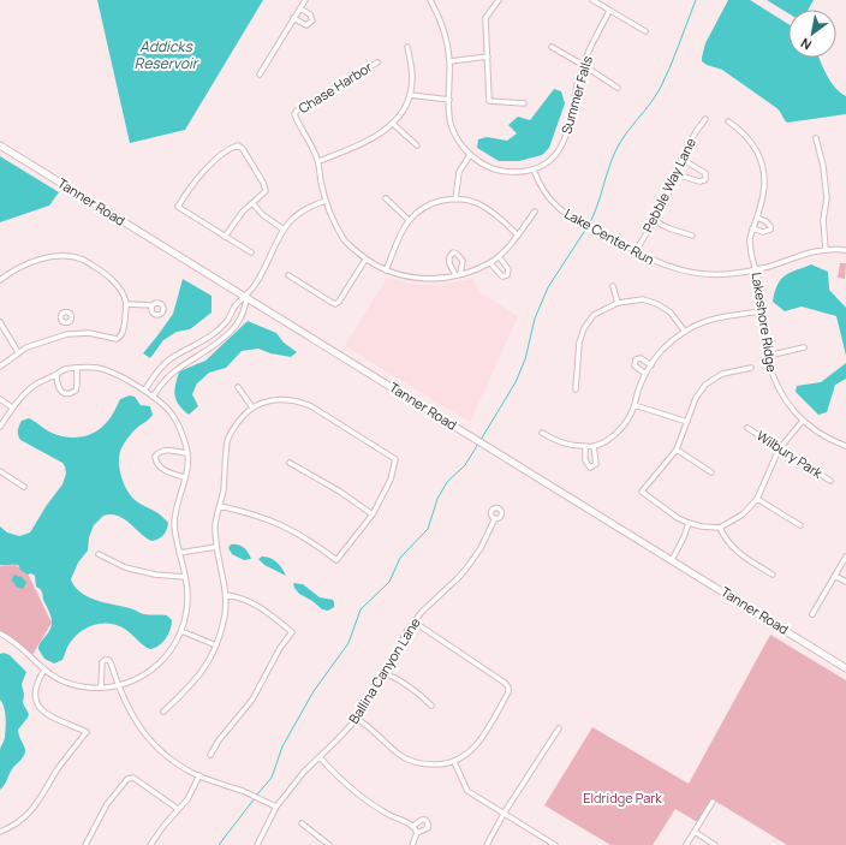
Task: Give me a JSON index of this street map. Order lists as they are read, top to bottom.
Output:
{
  "streets": {
    "main road": ["Tanner Road"],
    "street": [
      "Chase Harbor",
      "Summer Falls",
      "Pebble Way Lane",
      "Lake Center Run",
      "Lakeshore Ridge",
      "Wilbury Park",
      "Ballina Canyon Lane"
    ]
  },
  "crossings": [
    ["Summer Falls", "Lake Center Run"],
    ["Pebble Way Lane", "Lake Center Run"],
    ["Lake Center Run", "Lakeshore Ridge"]
  ],
  "water": ["Addicks Reservoir"],
  "parks": ["Eldridge Park"],
  "north": "bottom left"
}
